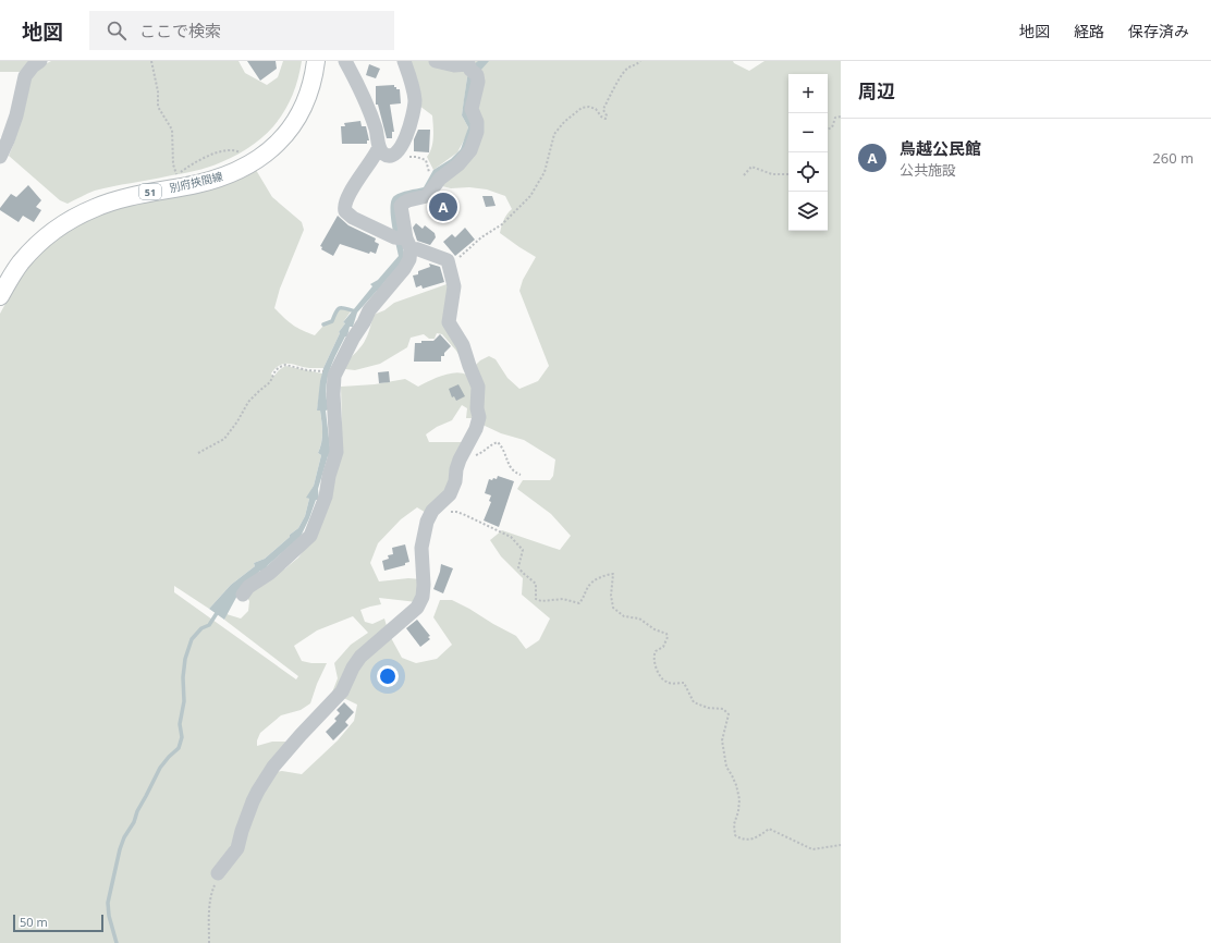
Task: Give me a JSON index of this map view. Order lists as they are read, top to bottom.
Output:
{
  "streets": {
    "main road": ["別府挾間線", "51"]
  },
  "scale_bar": "50 m",
  "page": {
    "header": "地図",
    "search": "ここで検索",
    "nav": ["地図", "経路", "保存済み"],
    "heading": "周辺",
    "map_buttons": ["+", "−"],
    "list": [
      {
        "mark": "A",
        "name": "鳥越公民館",
        "note": "公共施設",
        "value": "260 m"
      }
    ],
    "pins": "A",
    "scale": "50 m"
  }
}
